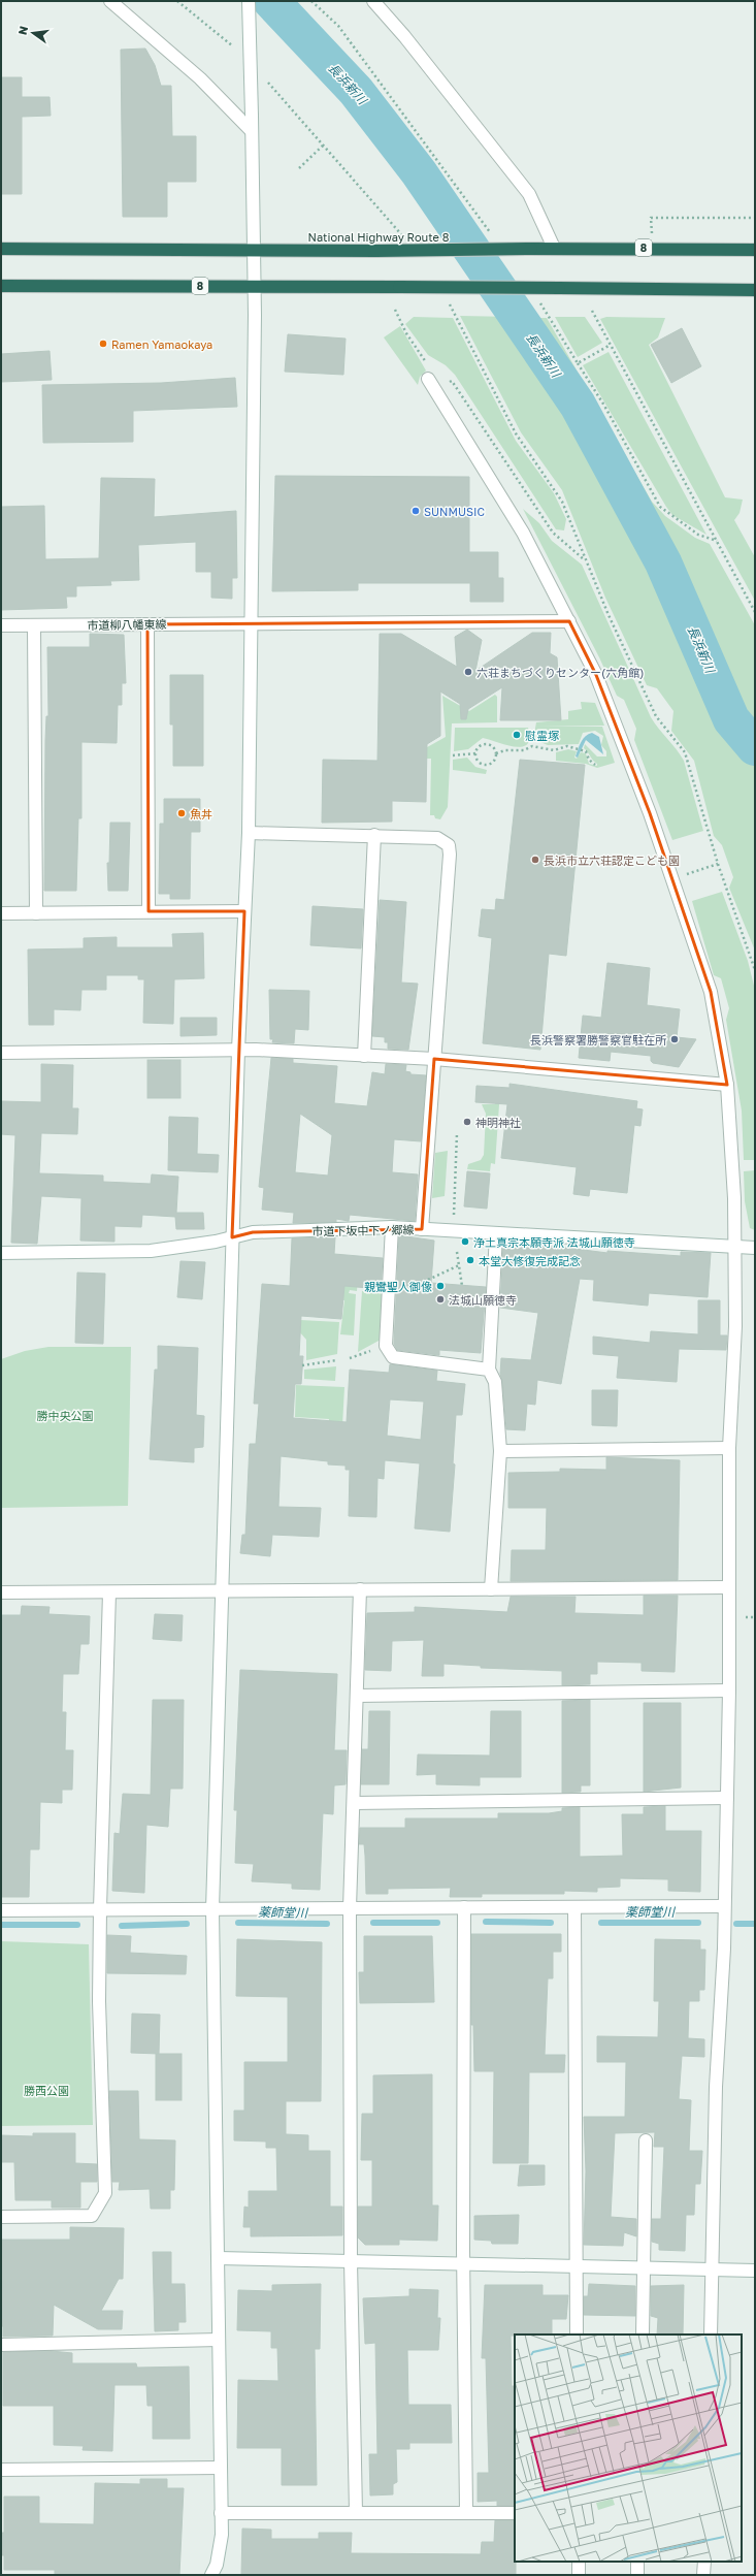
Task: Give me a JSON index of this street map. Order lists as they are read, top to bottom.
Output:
{
  "streets": {
    "highway": ["National Highway Route 8", "8"],
    "street": ["市道柳八幡東線", "市道下坂中下ノ郷線"]
  },
  "water": ["長浜新川", "薬師堂川"],
  "parks": ["勝中央公園", "勝西公園"],
  "places": [
    "Ramen Yamaokaya",
    "SUNMUSIC",
    "六荘まちづくりセンター(六角館)",
    "慰霊塚",
    "魚丼",
    "長浜市立六荘認定こども園",
    "長浜警察署勝警察官駐在所",
    "神明神社",
    "浄土真宗本願寺派 法城山願徳寺",
    "本堂大修復完成記念",
    "親鸞聖人御像",
    "法城山願徳寺"
  ],
  "north": "left"
}
